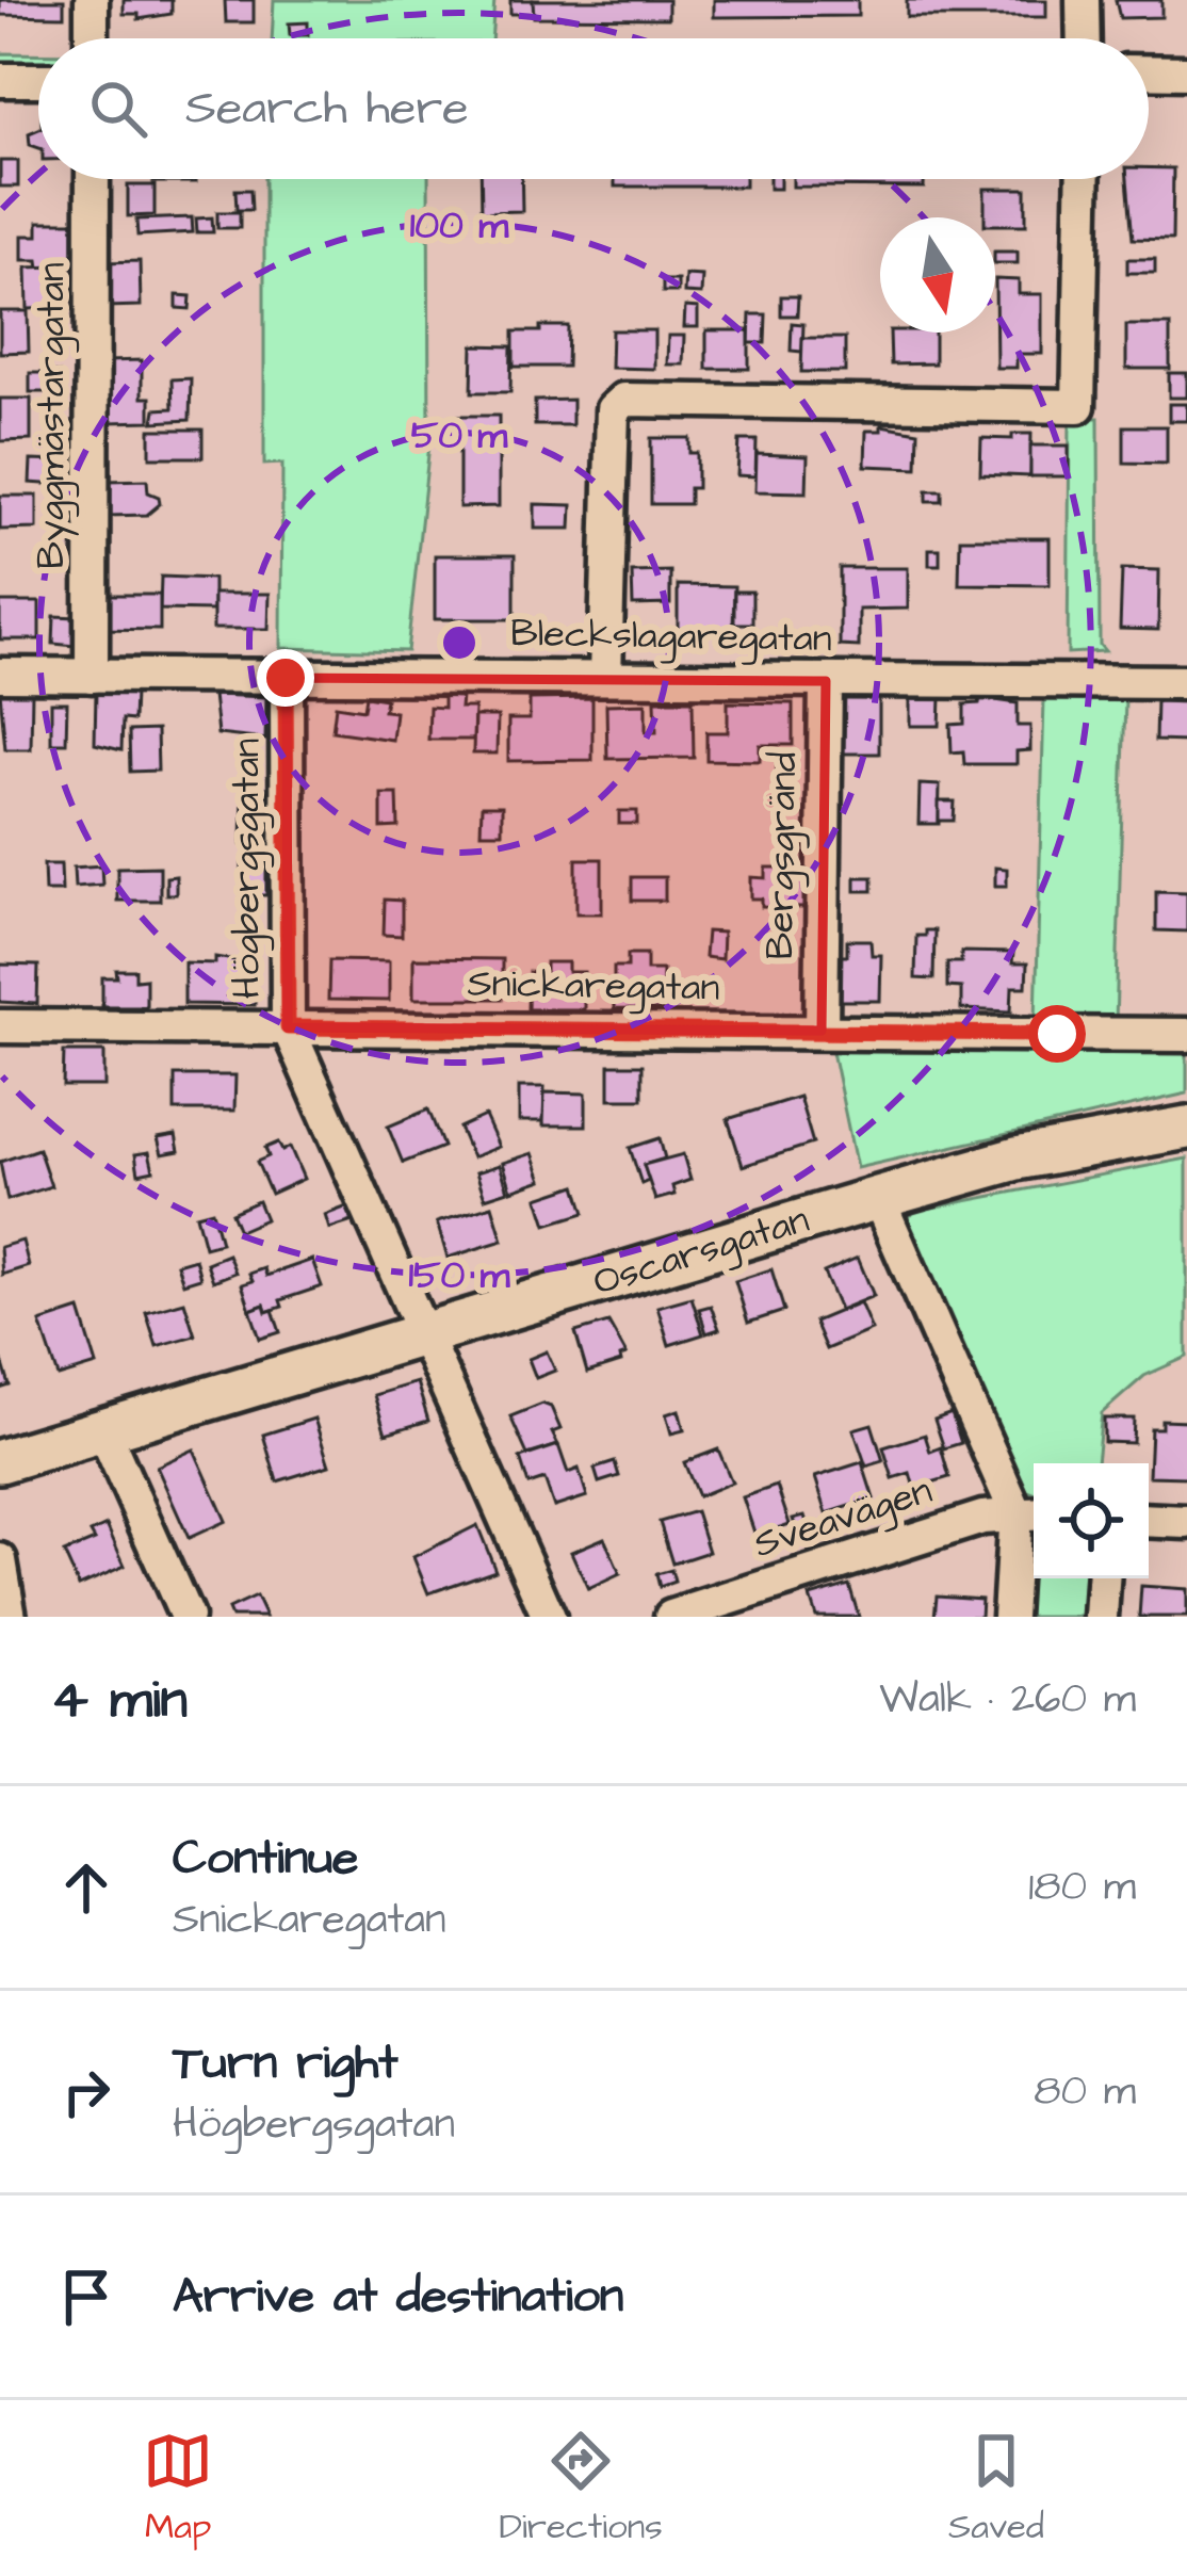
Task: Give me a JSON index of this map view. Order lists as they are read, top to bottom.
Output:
{
  "streets": {
    "main road": ["Oscarsgatan"],
    "street": [
      "Byggmästargatan",
      "Bleckslagaregatan",
      "Bergsgränd",
      "Högbergsgatan",
      "Snickaregatan",
      "Sveavägen"
    ]
  },
  "crossings": [
    ["Byggmästargatan", "Bleckslagaregatan"],
    ["Bleckslagaregatan", "Bergsgränd"],
    ["Bleckslagaregatan", "Högbergsgatan"],
    ["Bergsgränd", "Snickaregatan"],
    ["Högbergsgatan", "Snickaregatan"],
    ["Högbergsgatan", "Oscarsgatan"]
  ],
  "north": "bottom",
  "page": {
    "search": "Search here",
    "heading": ["4 min", "Walk · 260 m"],
    "list": [
      ["Continue", "Snickaregatan", "180 m"],
      ["Turn right", "Högbergsgatan", "80 m"],
      "Arrive at destination"
    ],
    "nav": ["Map", "Directions", "Saved"]
  },
  "rings": ["100 m", "50 m", "150 m"]
}
